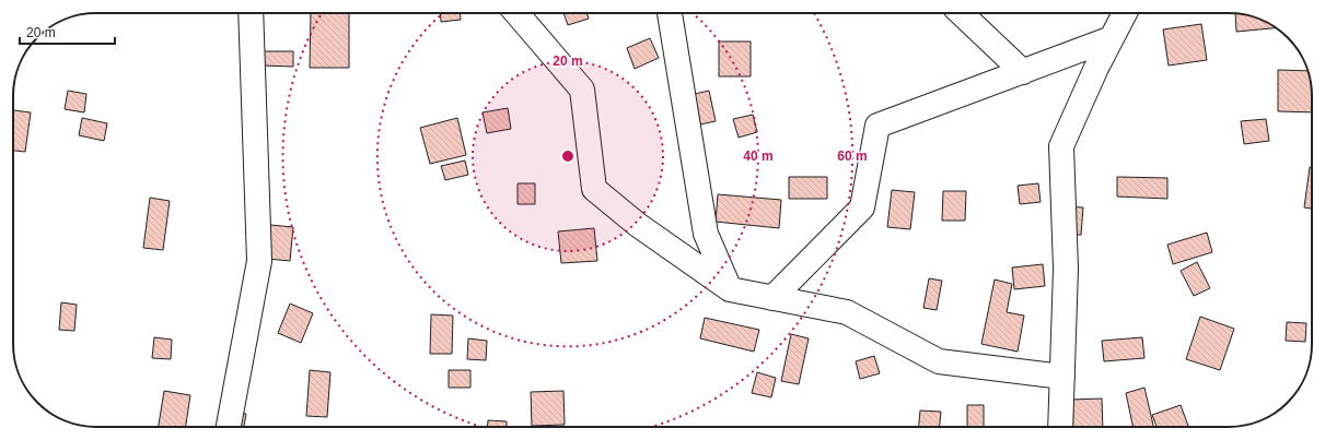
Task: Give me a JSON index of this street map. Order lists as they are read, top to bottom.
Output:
{
  "scale_bar": "20 m",
  "rings": ["20 m", "40 m", "60 m"]
}
